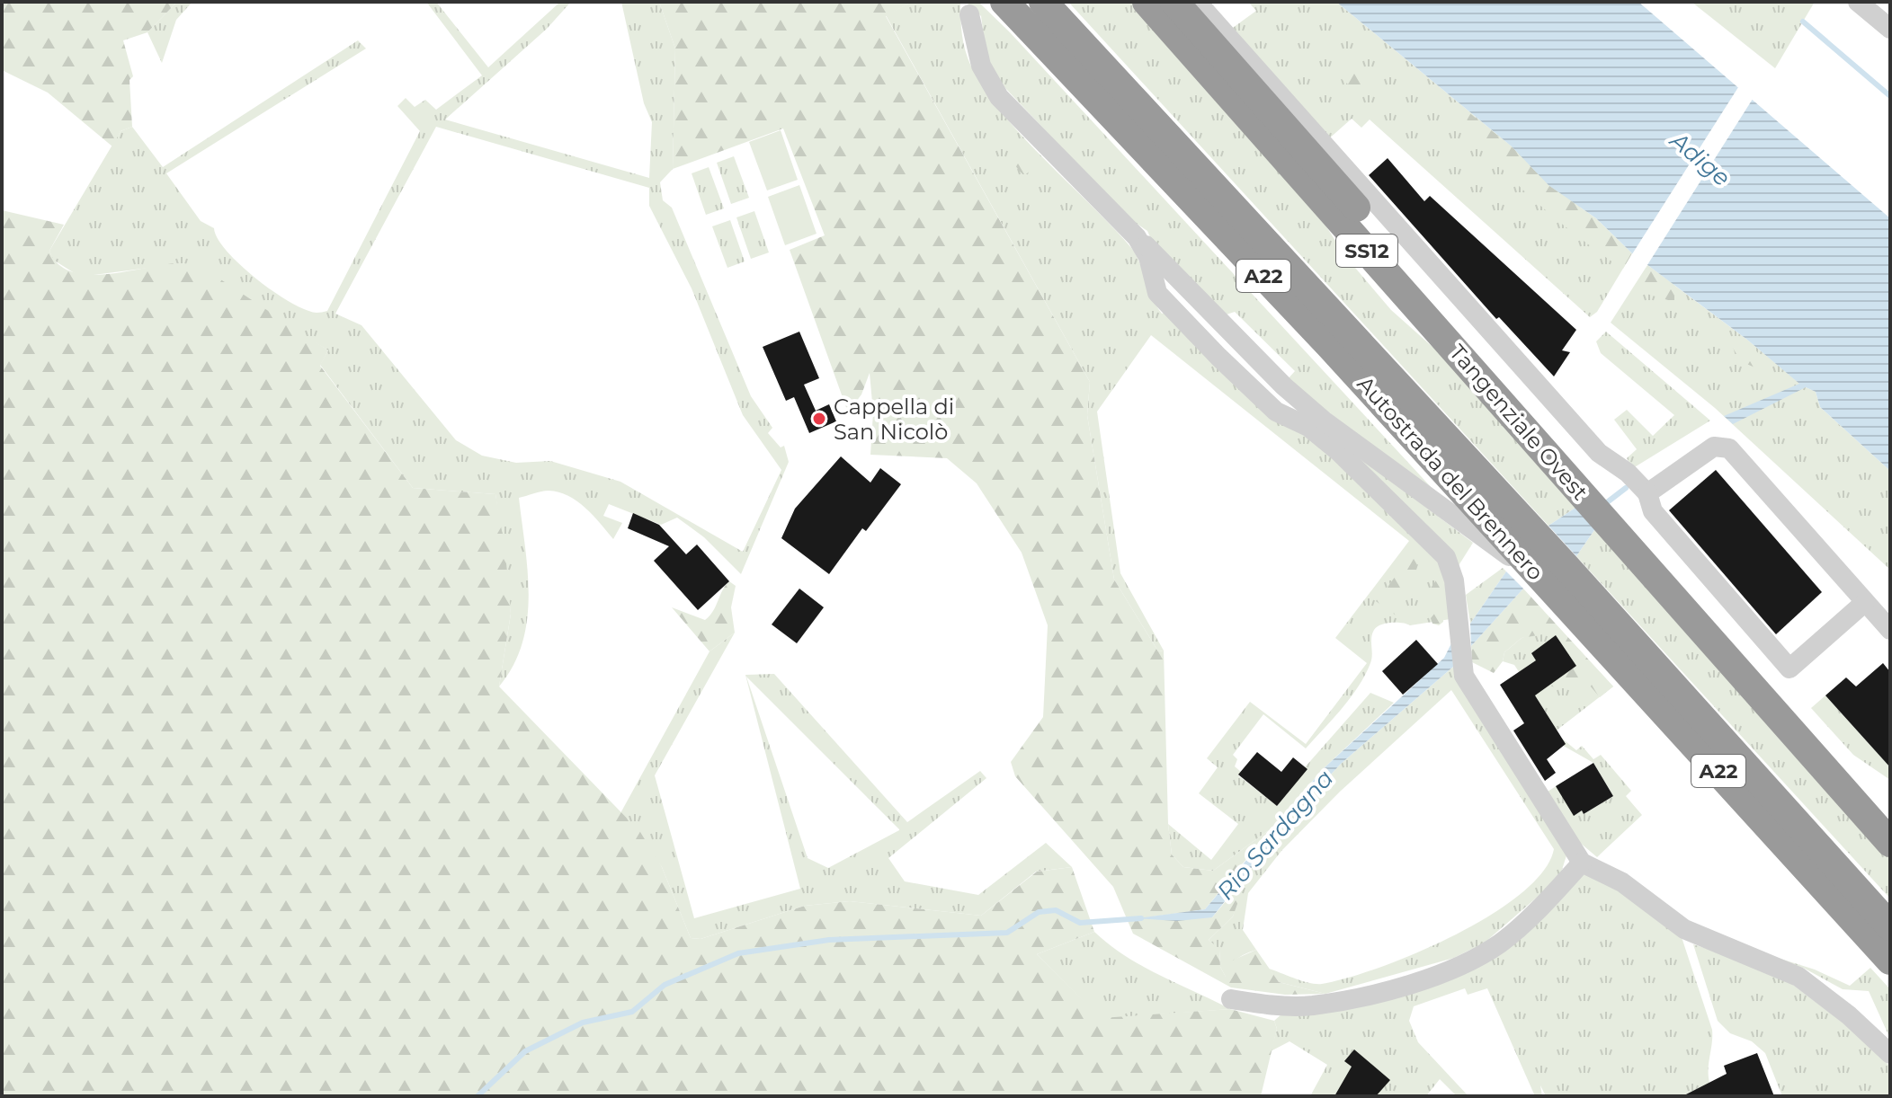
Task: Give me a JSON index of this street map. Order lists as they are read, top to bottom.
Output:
{
  "streets": {
    "highway": [
      "SS12",
      "A22",
      "Tangenziale Ovest",
      "Autostrada del Brennero"
    ]
  },
  "water": ["Adige", "Rio Sardagna"],
  "places": ["Cappella di San Nicolò"]
}
